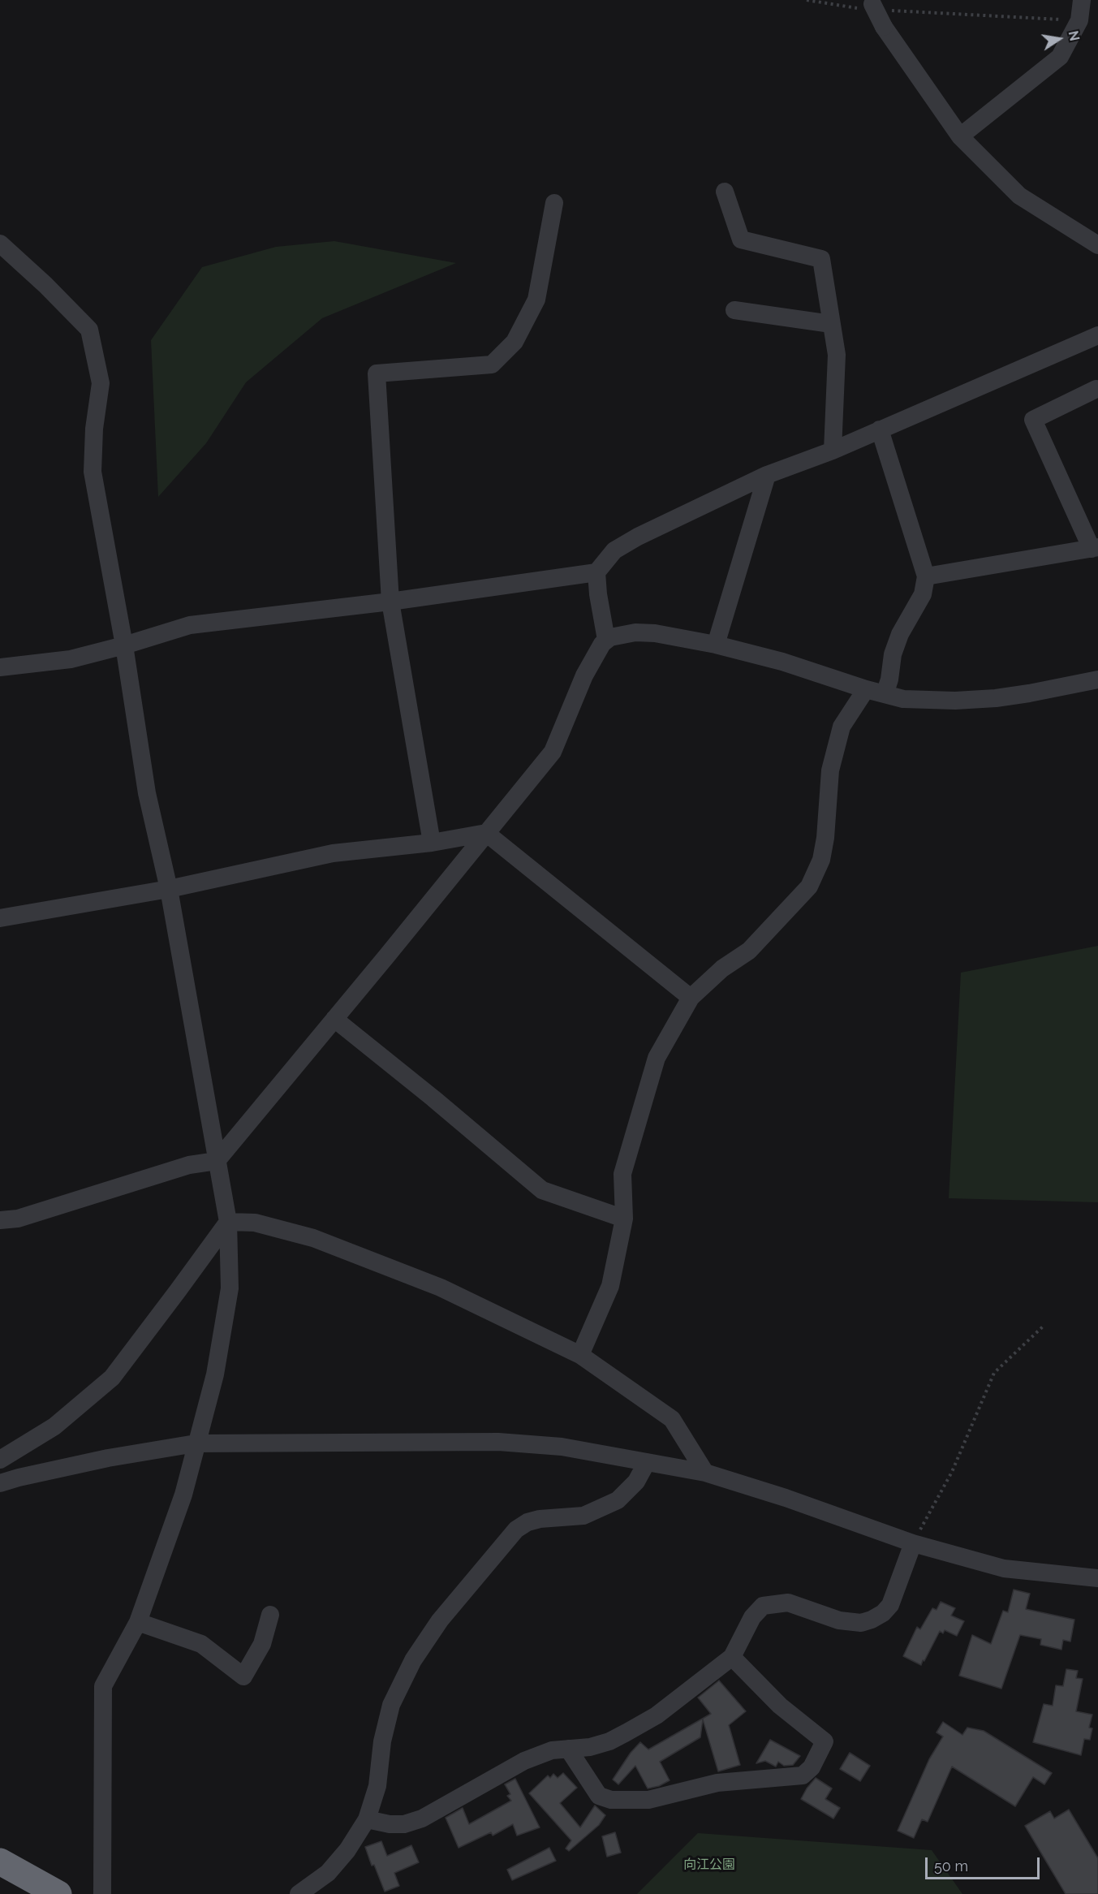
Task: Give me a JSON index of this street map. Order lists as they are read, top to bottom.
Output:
{
  "parks": ["向江公園"],
  "scale_bar": "50 m",
  "north": "right"
}
